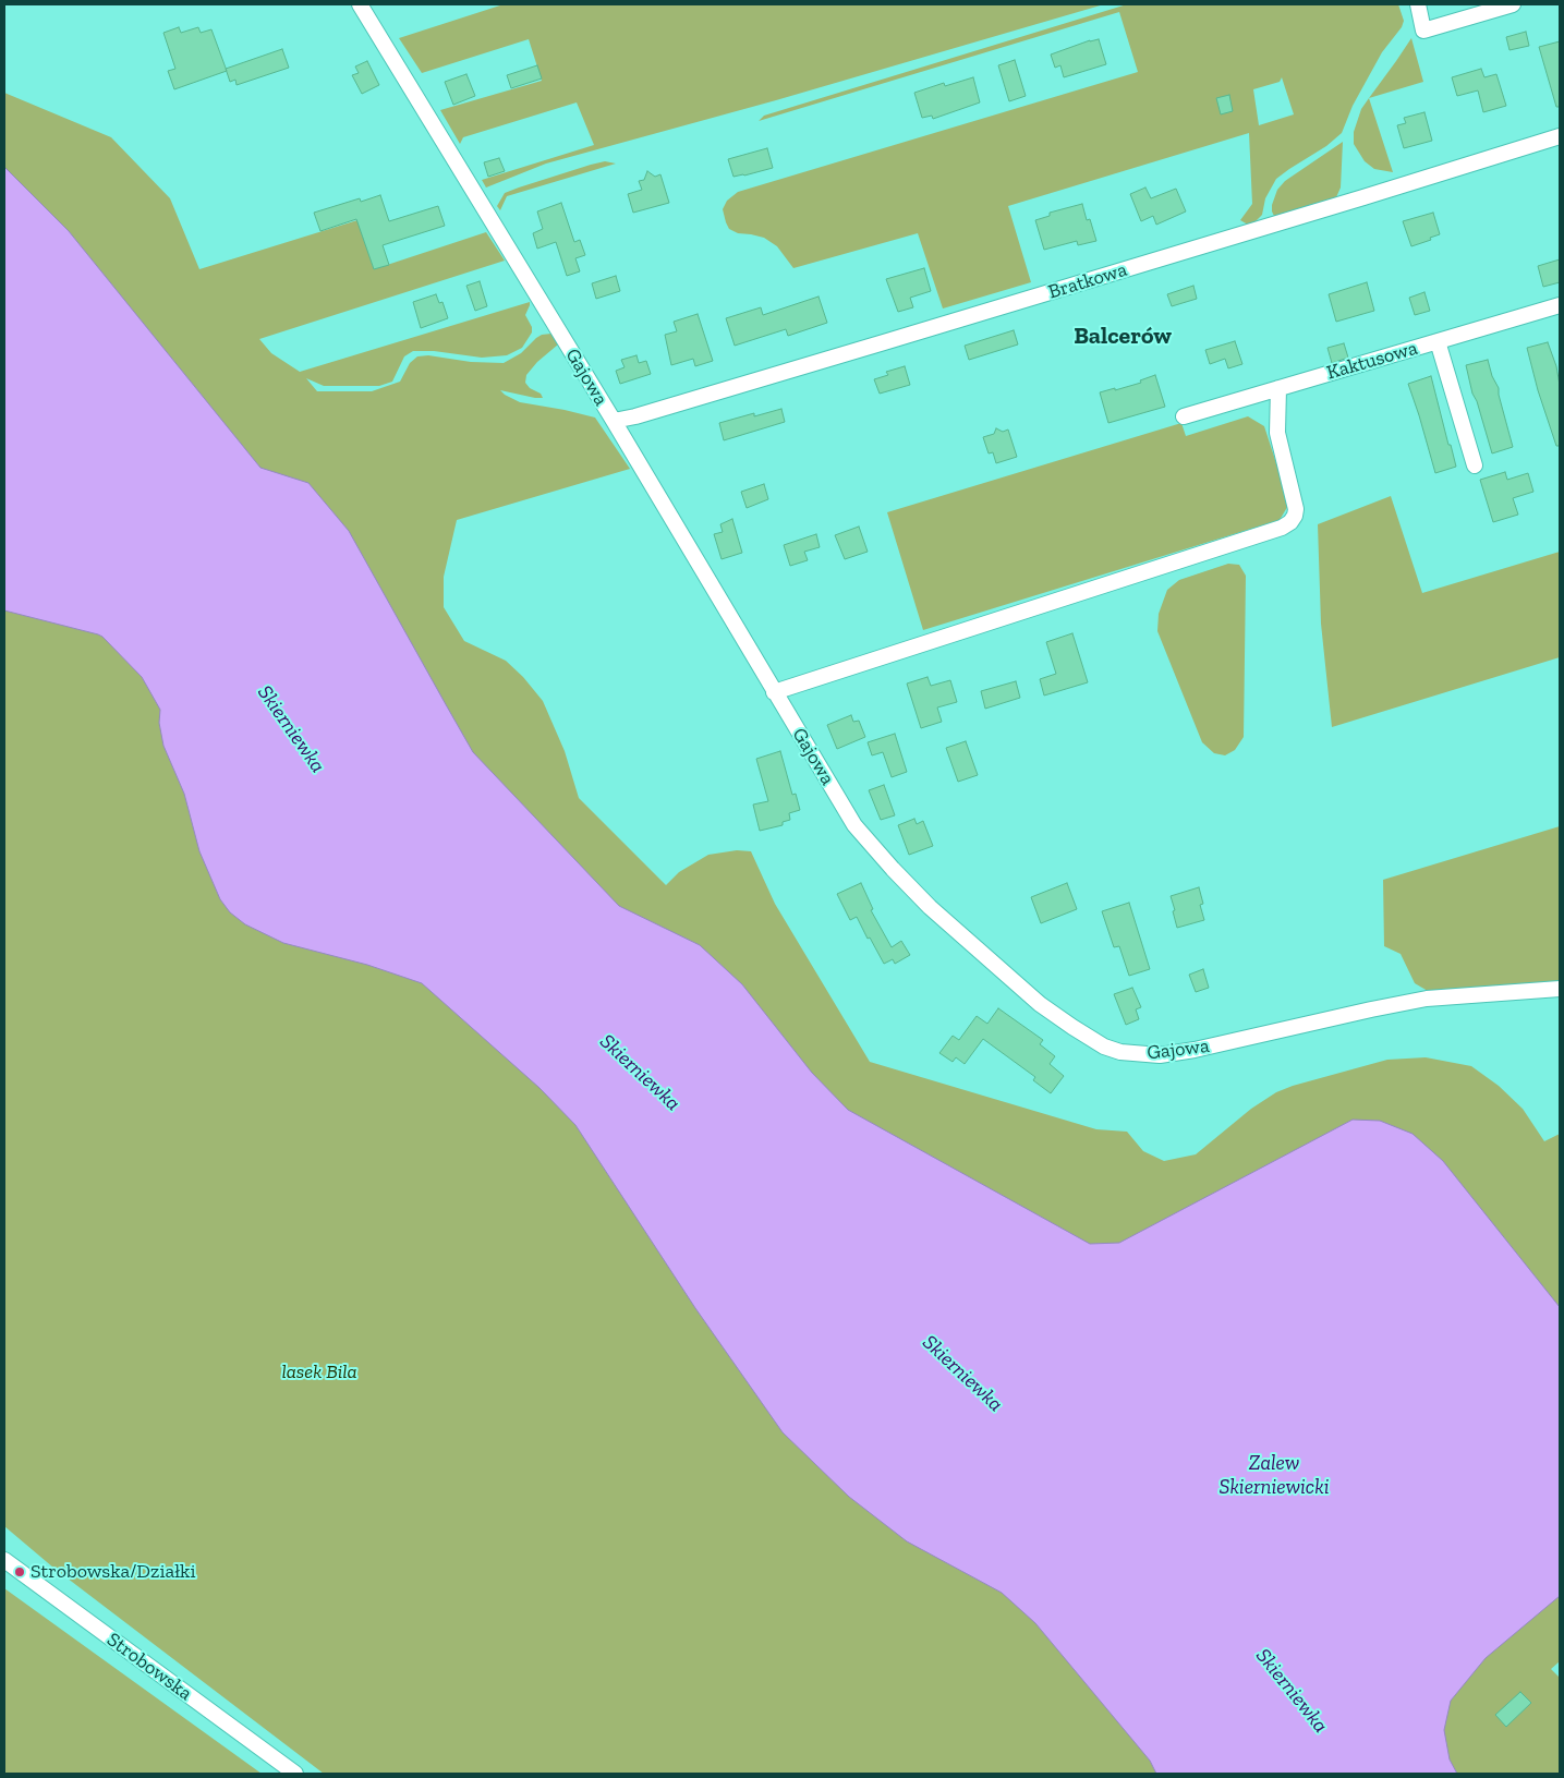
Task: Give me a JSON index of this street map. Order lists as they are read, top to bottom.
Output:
{
  "streets": {
    "street": [
      "Bratkowa",
      "Kaktusowa",
      "Gajowa",
      "Strobowska"
    ]
  },
  "crossings": [
    ["Bratkowa", "Gajowa"]
  ],
  "districts": ["Balcerów"],
  "water": ["Skierniewka", "Zalew Skierniewicki"],
  "parks": ["lasek Bila"],
  "places": ["Strobowska/Działki"]
}
